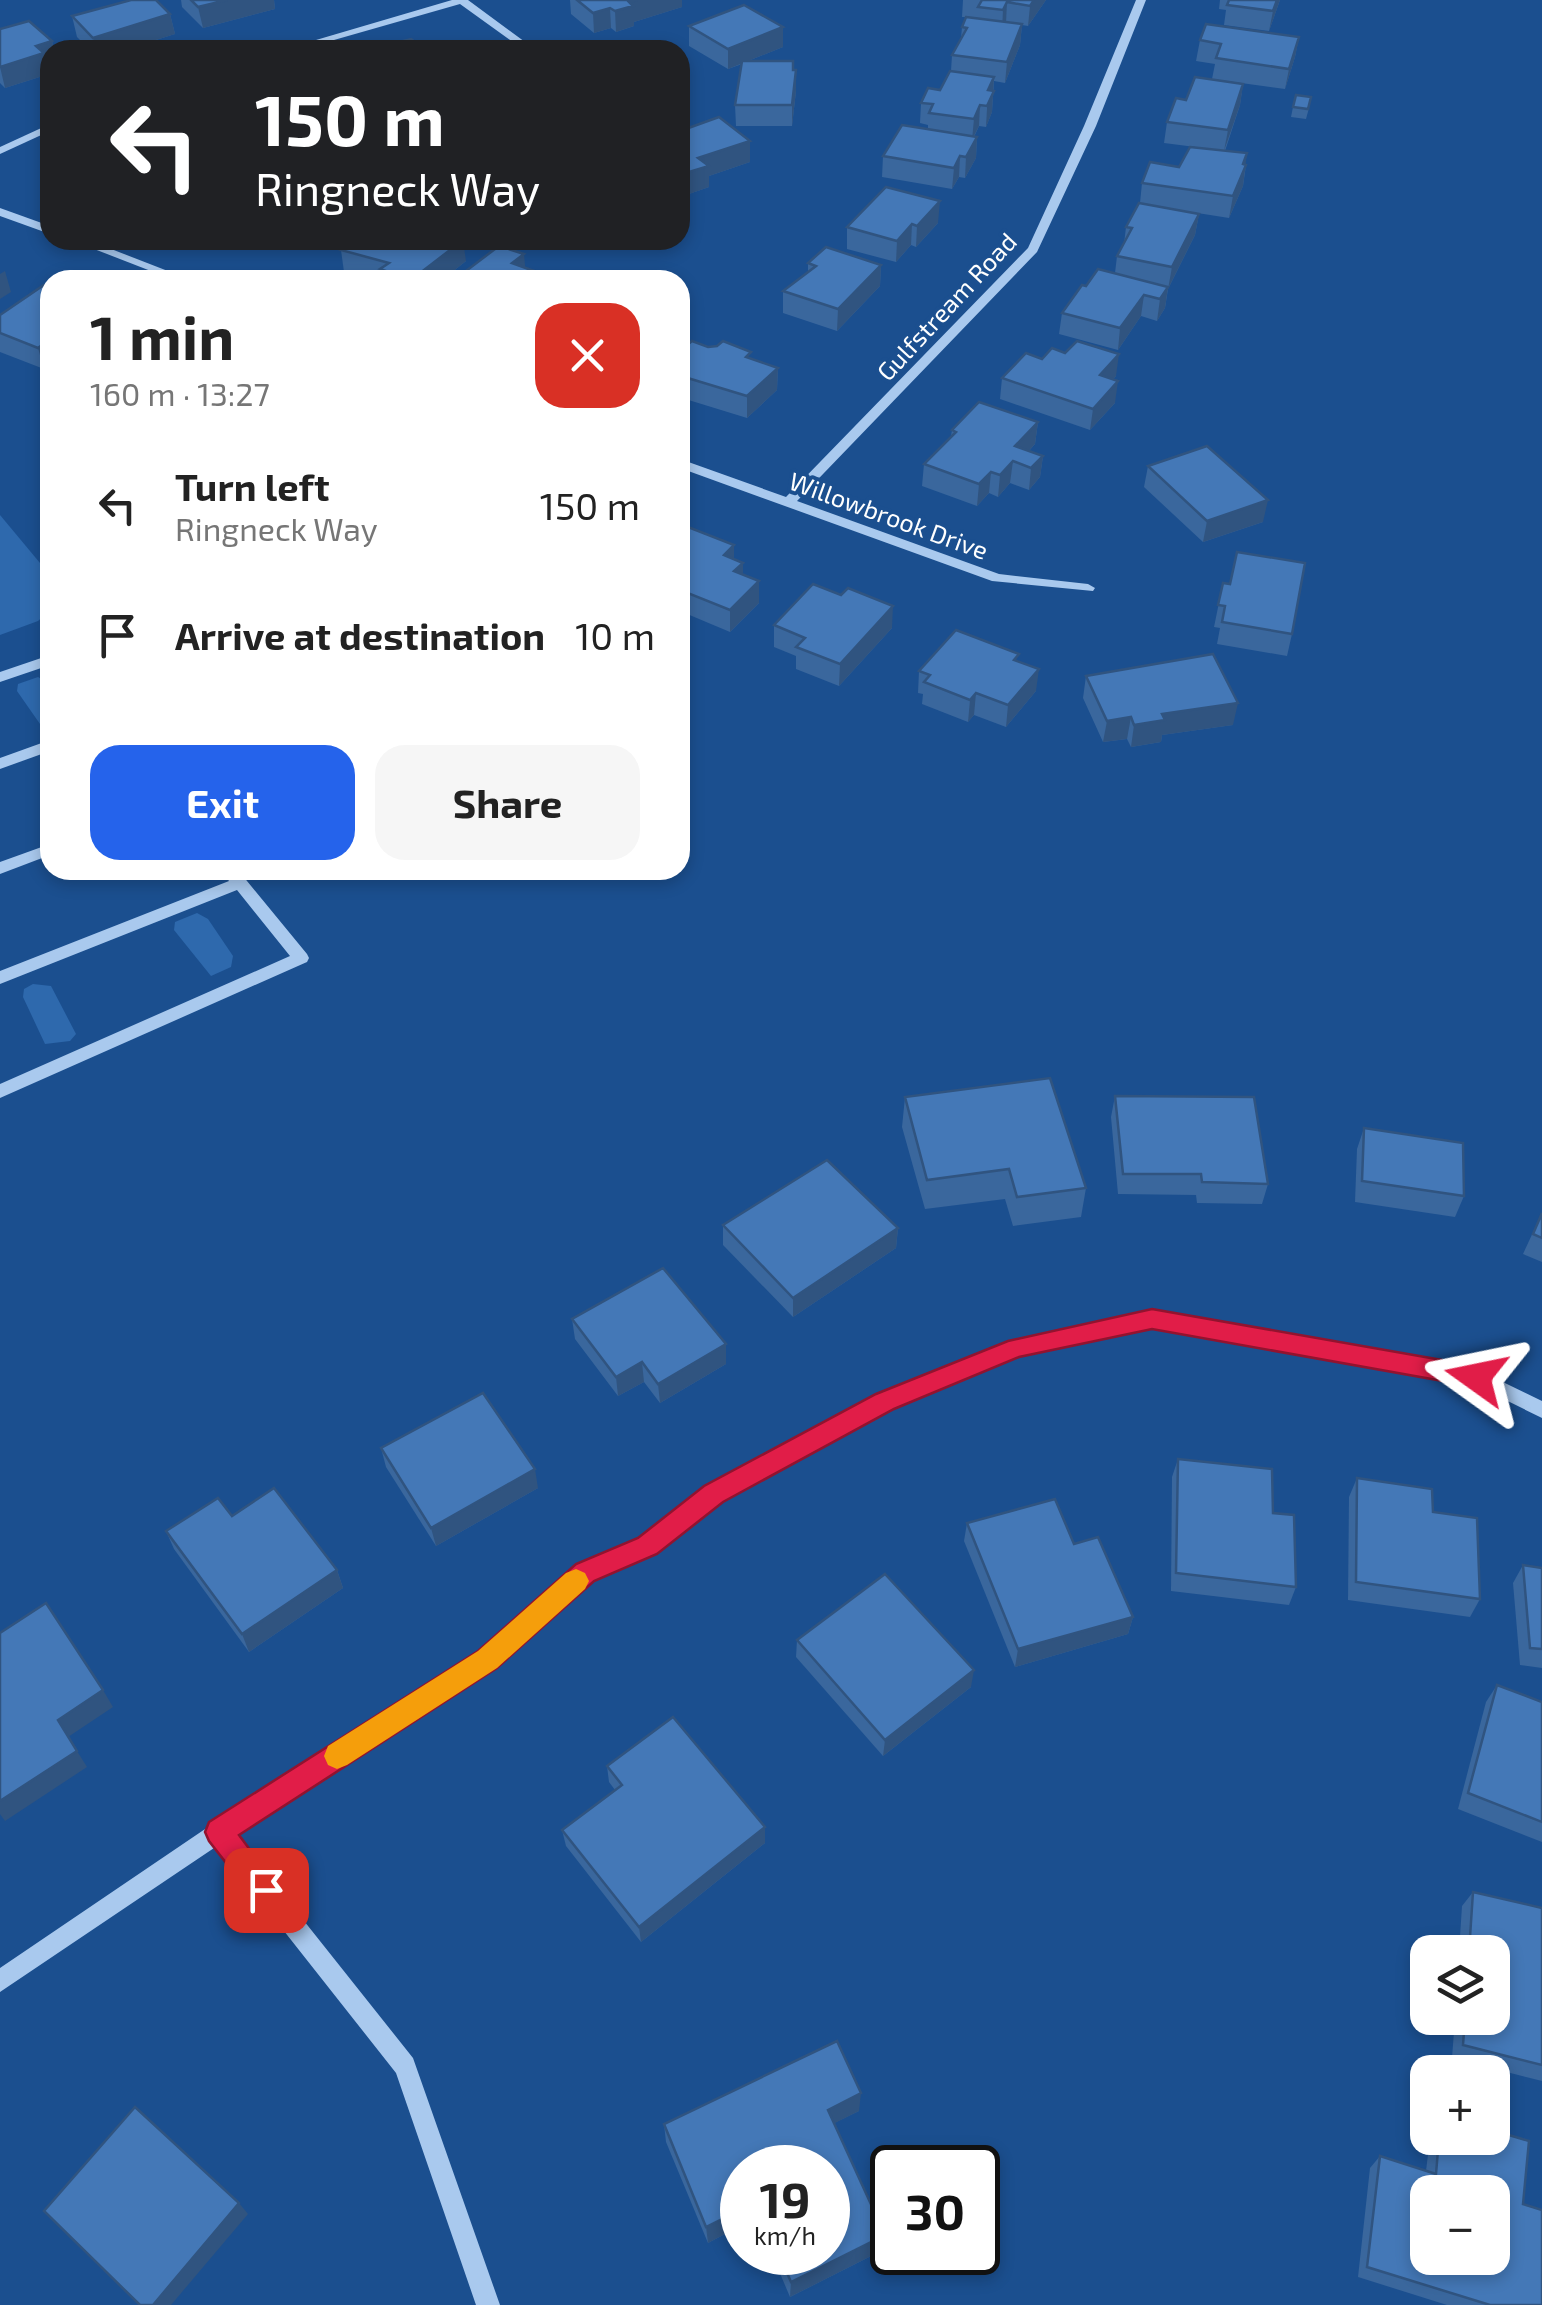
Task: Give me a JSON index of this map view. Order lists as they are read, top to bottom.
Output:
{
  "streets": {
    "street": ["Gulfstream Road", "Willowbrook Drive"]
  },
  "crossings": [
    ["Gulfstream Road", "Willowbrook Drive"]
  ],
  "page": {
    "turn": ["150 m", "Ringneck Way"],
    "heading": ["1 min", "160 m · 13:27"],
    "list": [
      {
        "name": "Turn left",
        "note": "Ringneck Way",
        "value": "150 m"
      },
      {
        "name": "Arrive at destination",
        "value": "10 m"
      }
    ],
    "buttons": ["Exit", "Share"],
    "map_buttons": ["+", "−"],
    "speed": "19 km/h",
    "limit": "30"
  }
}
